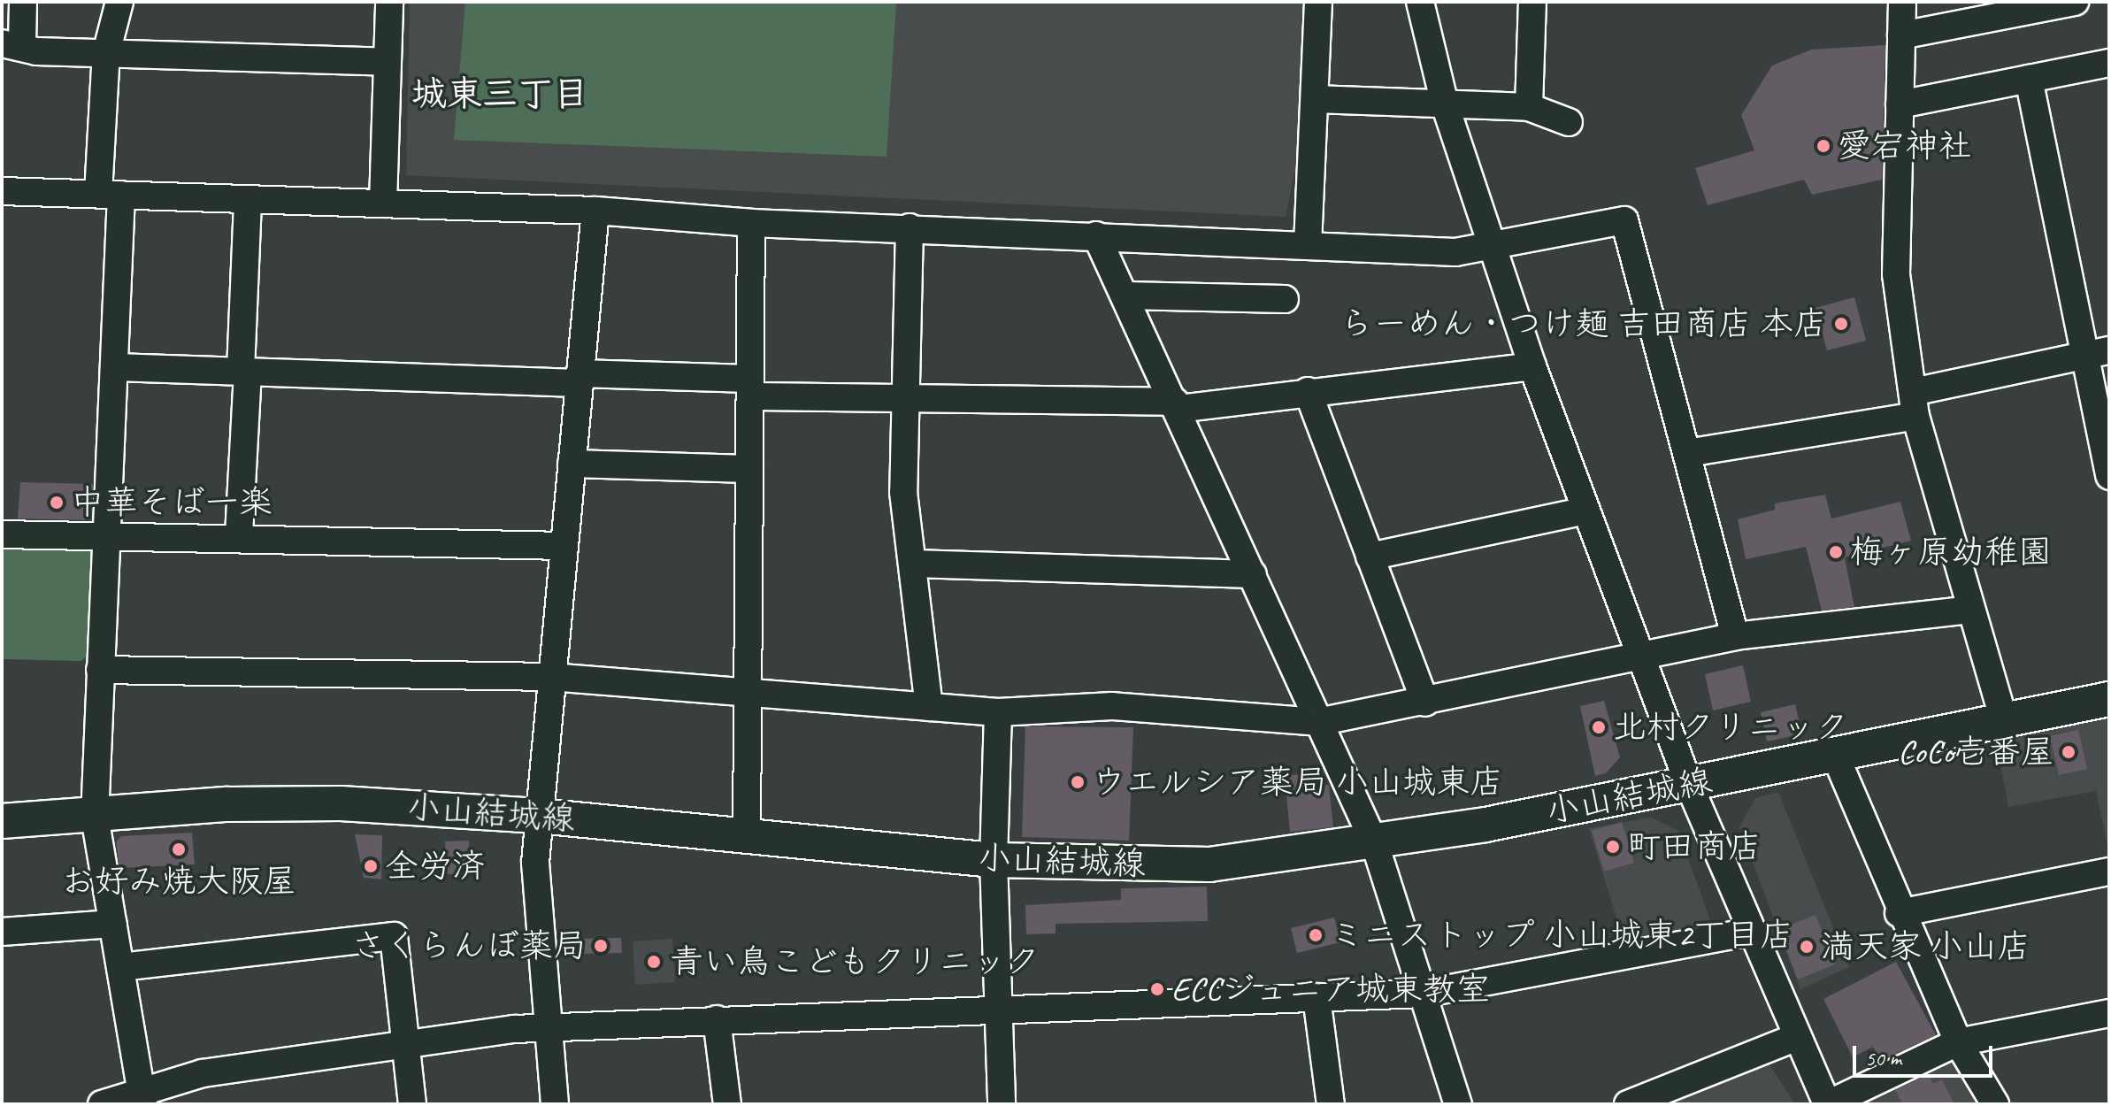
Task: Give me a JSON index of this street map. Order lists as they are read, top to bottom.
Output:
{
  "streets": {
    "main road": ["小山結城線"]
  },
  "districts": ["城東三丁目"],
  "places": [
    "愛宕神社",
    "らーめん・つけ麺 吉田商店 本店",
    "中華そば一楽",
    "梅ヶ原幼稚園",
    "北村クリニック",
    "CoCo壱番屋",
    "ウエルシア薬局 小山城東店",
    "町田商店",
    "お好み焼大阪屋",
    "全労済",
    "ミニストップ 小山城東2丁目店",
    "さくらんぼ薬局",
    "満天家 小山店",
    "青い鳥こどもクリニック",
    "ECCジュニア城東教室"
  ],
  "scale_bar": "50 m"
}
